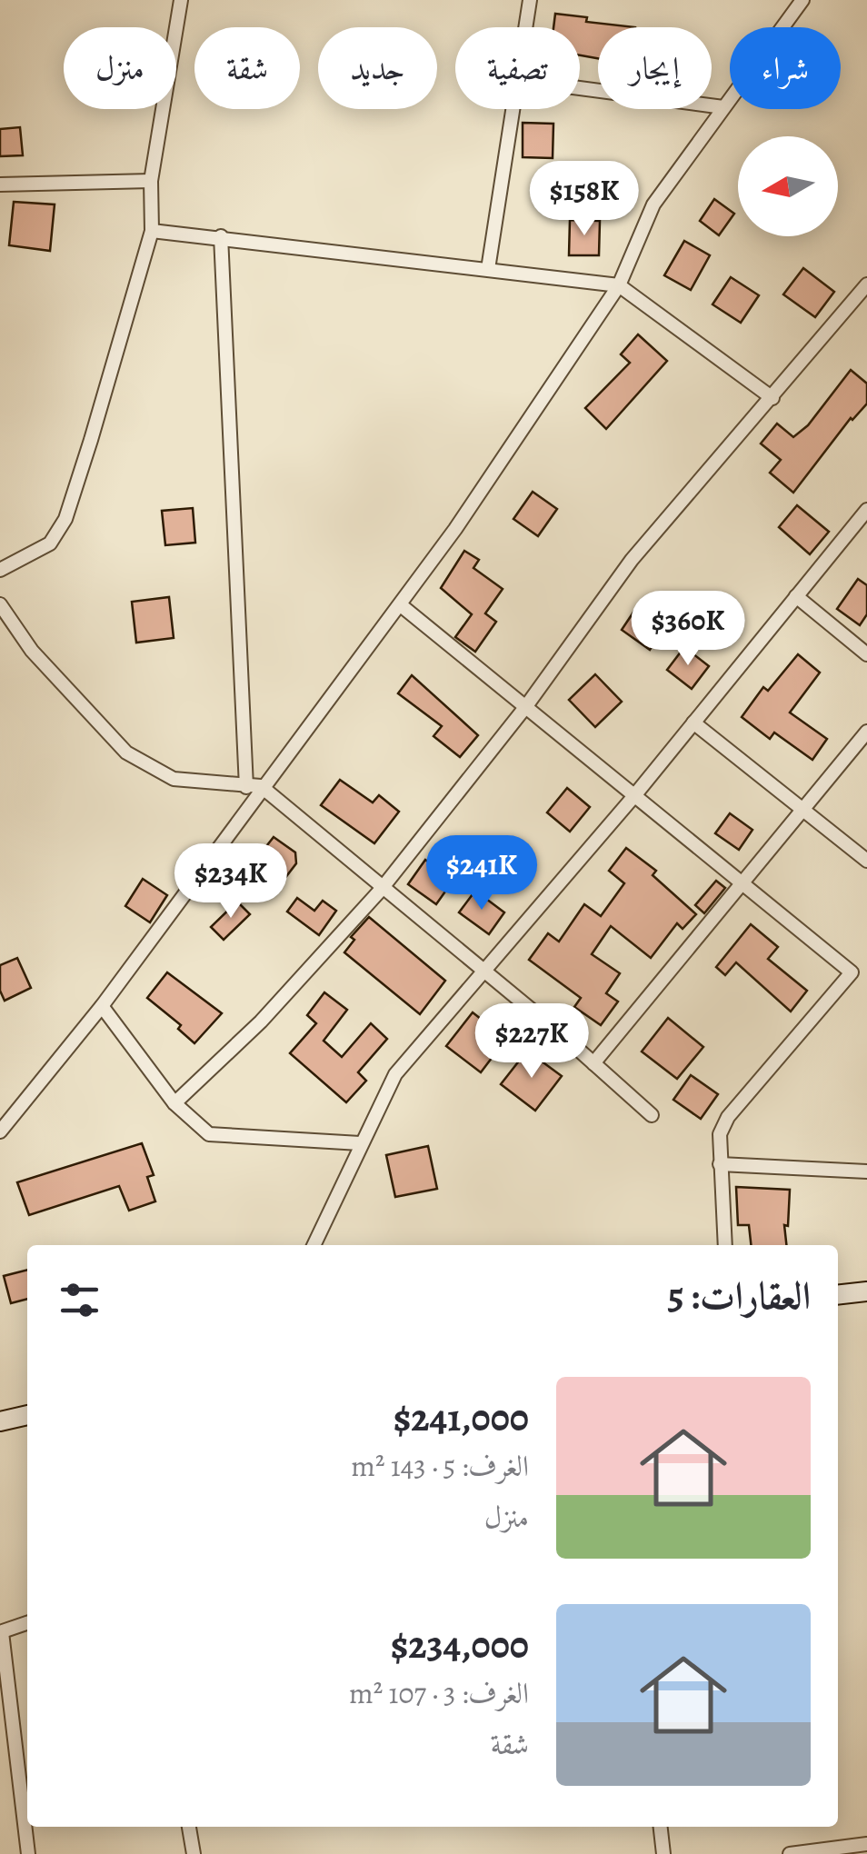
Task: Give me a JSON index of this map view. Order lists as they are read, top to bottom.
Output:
{
  "north": "left",
  "page": {
    "chip": [
      "شراء",
      "إيجار",
      "تصفية",
      "جديد",
      "شقة",
      "منزل"
    ],
    "price": [
      "$158K",
      "$360K",
      "$241K",
      "$234K",
      "$227K"
    ],
    "heading": "العقارات: 5",
    "list": [
      {
        "name": "$241,000",
        "note": "الغرف: 5 · 143 m² · منزل"
      },
      {
        "name": "$234,000",
        "note": "الغرف: 3 · 107 m² · شقة"
      }
    ]
  }
}
